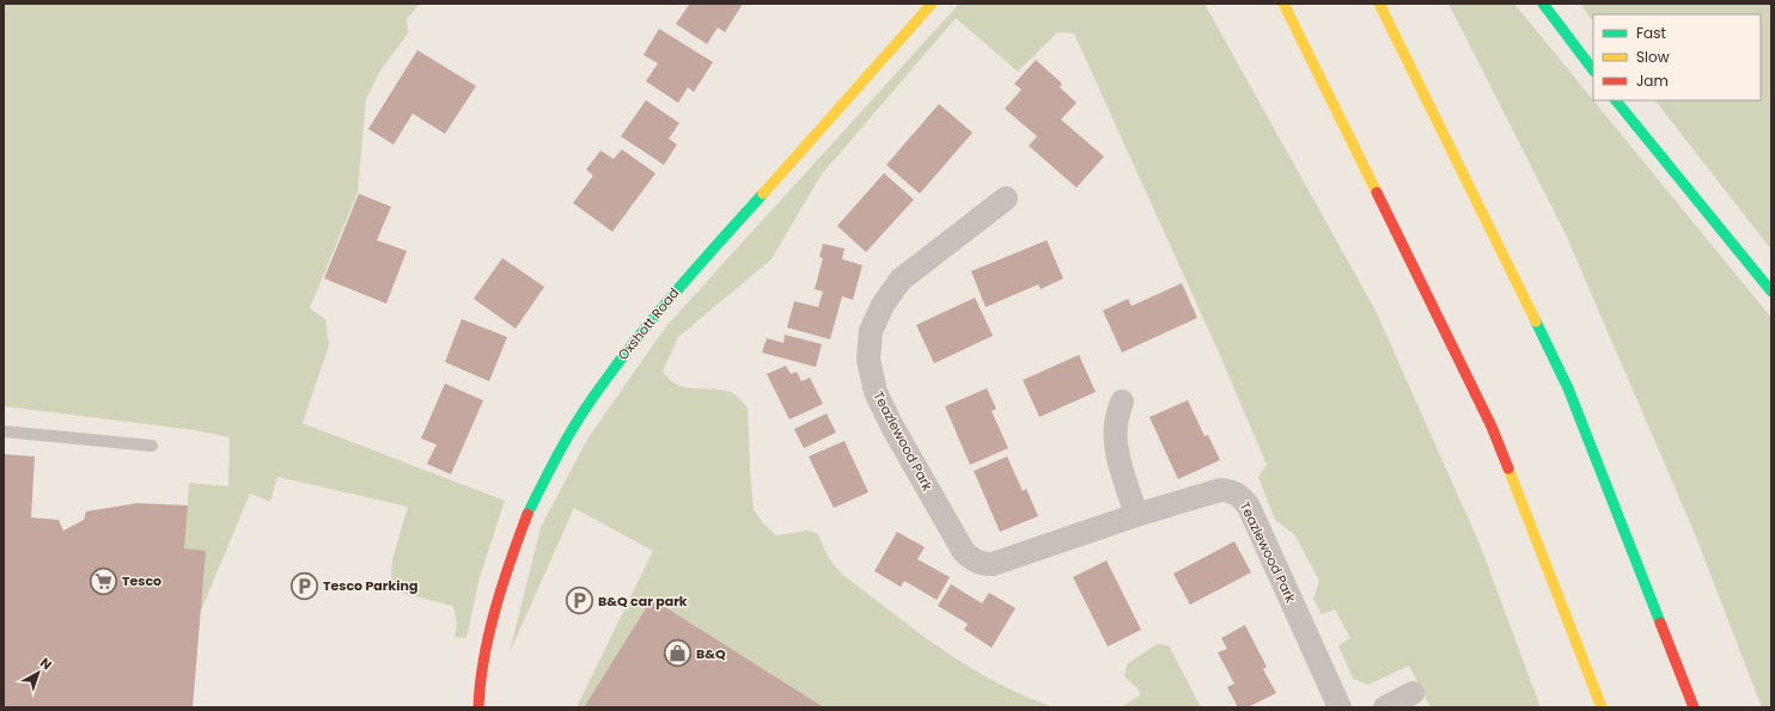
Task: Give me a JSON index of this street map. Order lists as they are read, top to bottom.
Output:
{
  "streets": {
    "main road": ["Oxshott Road"],
    "street": ["Teazlewood Park"]
  },
  "places": {
    "supermarket": ["Tesco"],
    "parking": ["Tesco Parking", "B&Q car park"],
    "shop": ["B&Q"]
  },
  "legend": ["Fast", "Slow", "Jam"],
  "north": "top right"
}
